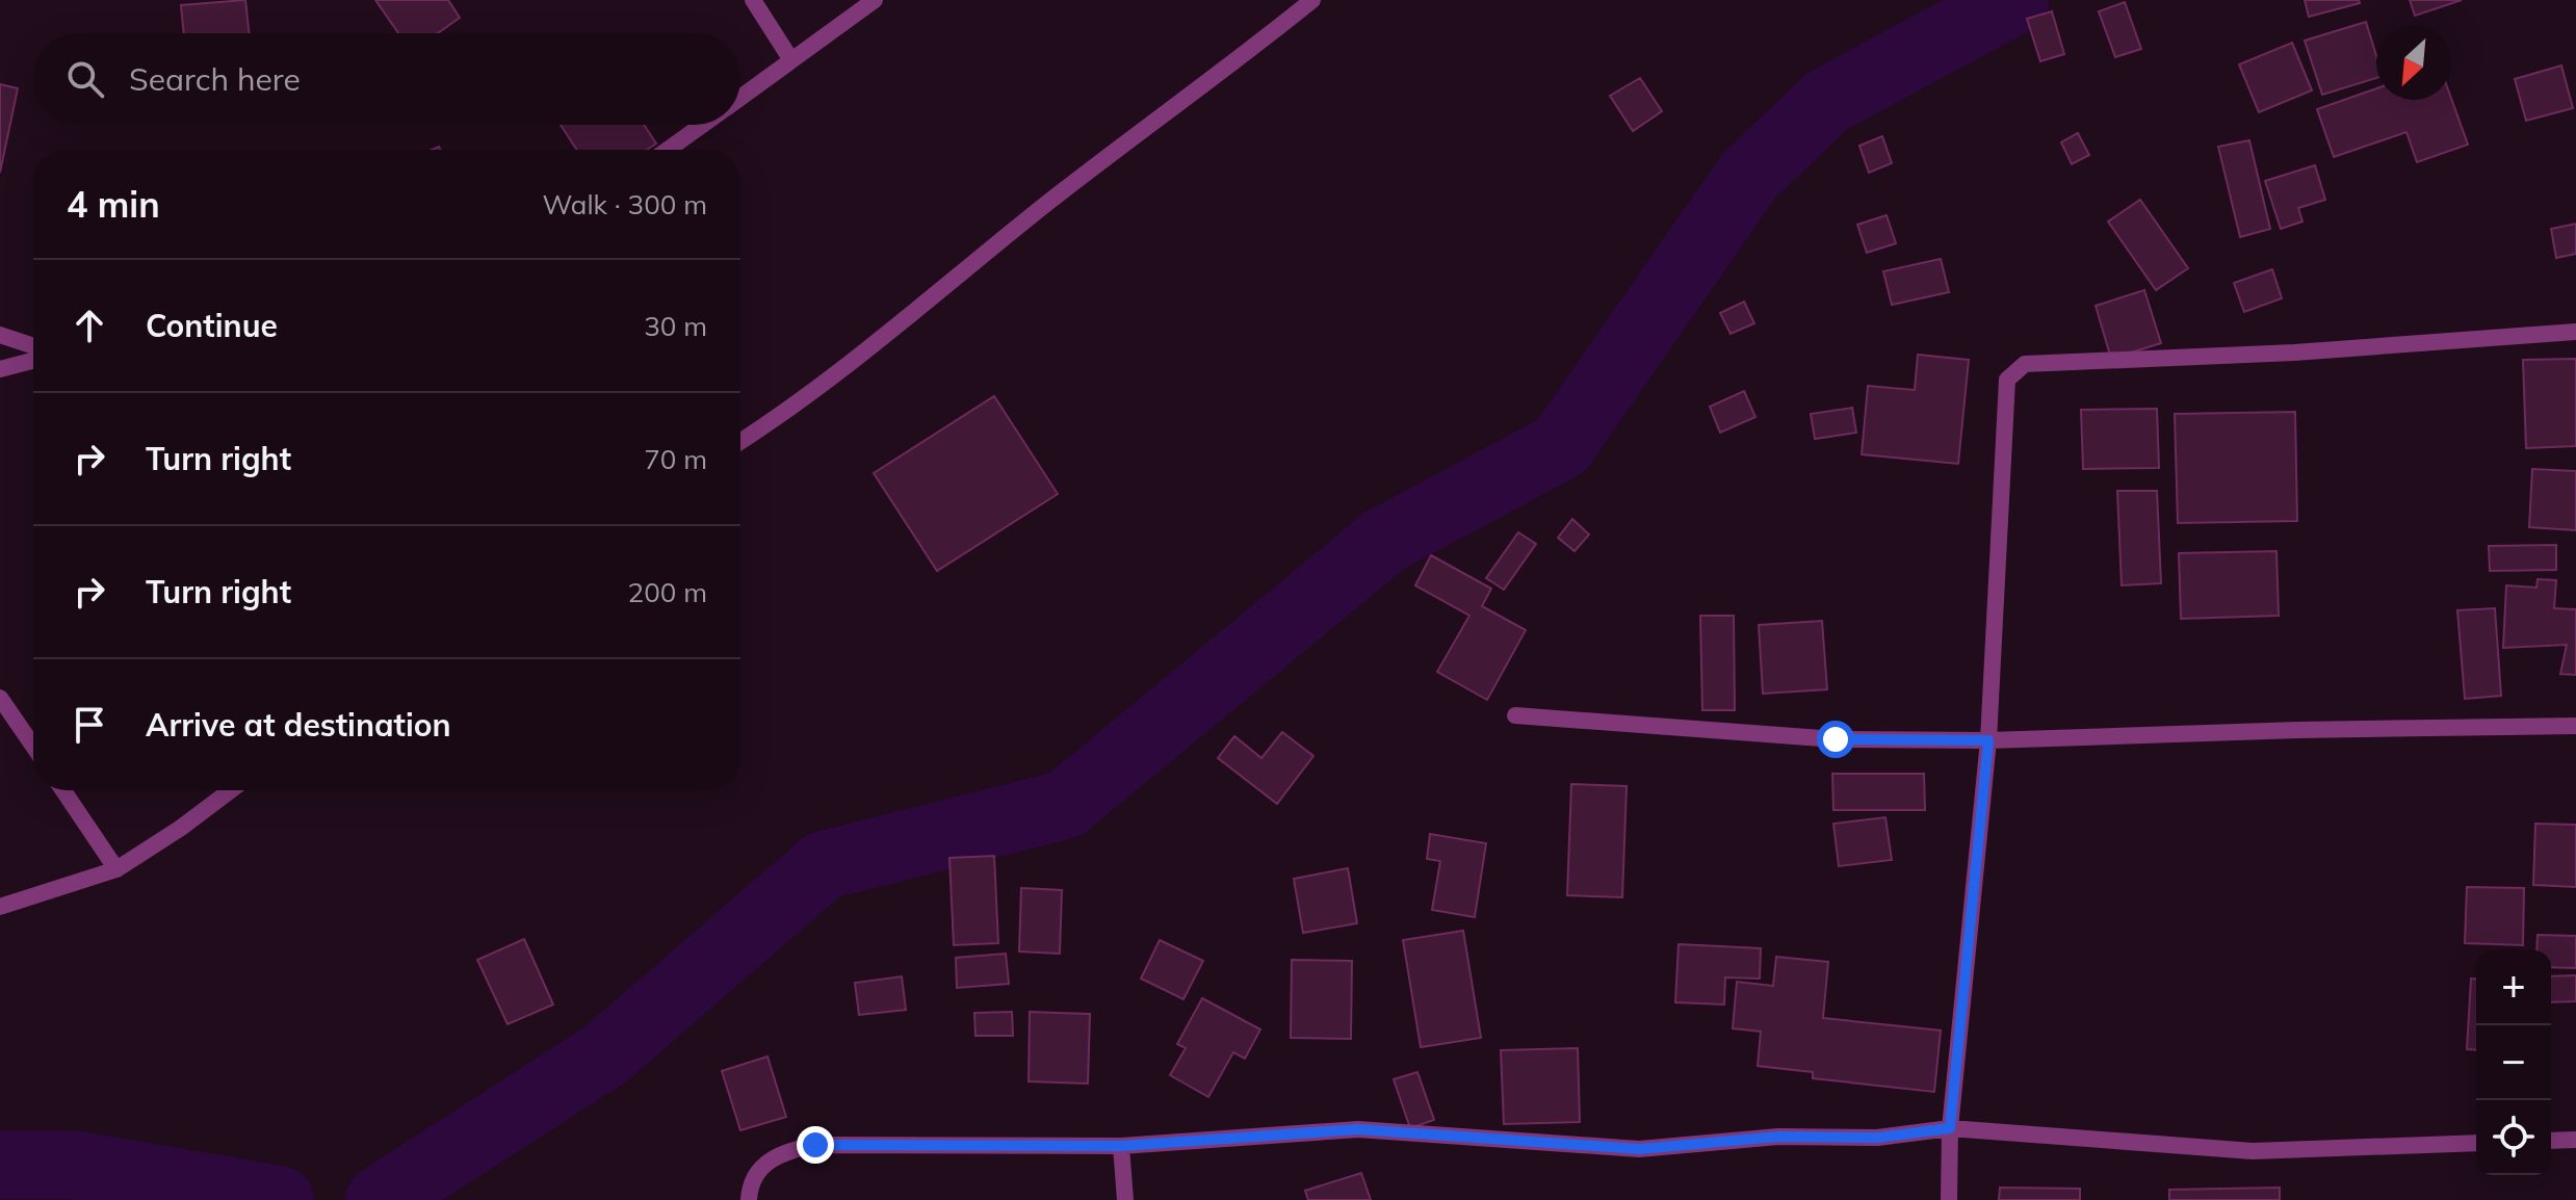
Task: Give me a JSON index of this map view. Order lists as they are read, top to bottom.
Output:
{
  "north": "bottom left",
  "page": {
    "search": "Search here",
    "heading": ["4 min", "Walk · 300 m"],
    "list": [
      ["Continue", "30 m"],
      ["Turn right", "70 m"],
      ["Turn right", "200 m"],
      "Arrive at destination"
    ],
    "map_buttons": ["+", "−"]
  }
}
